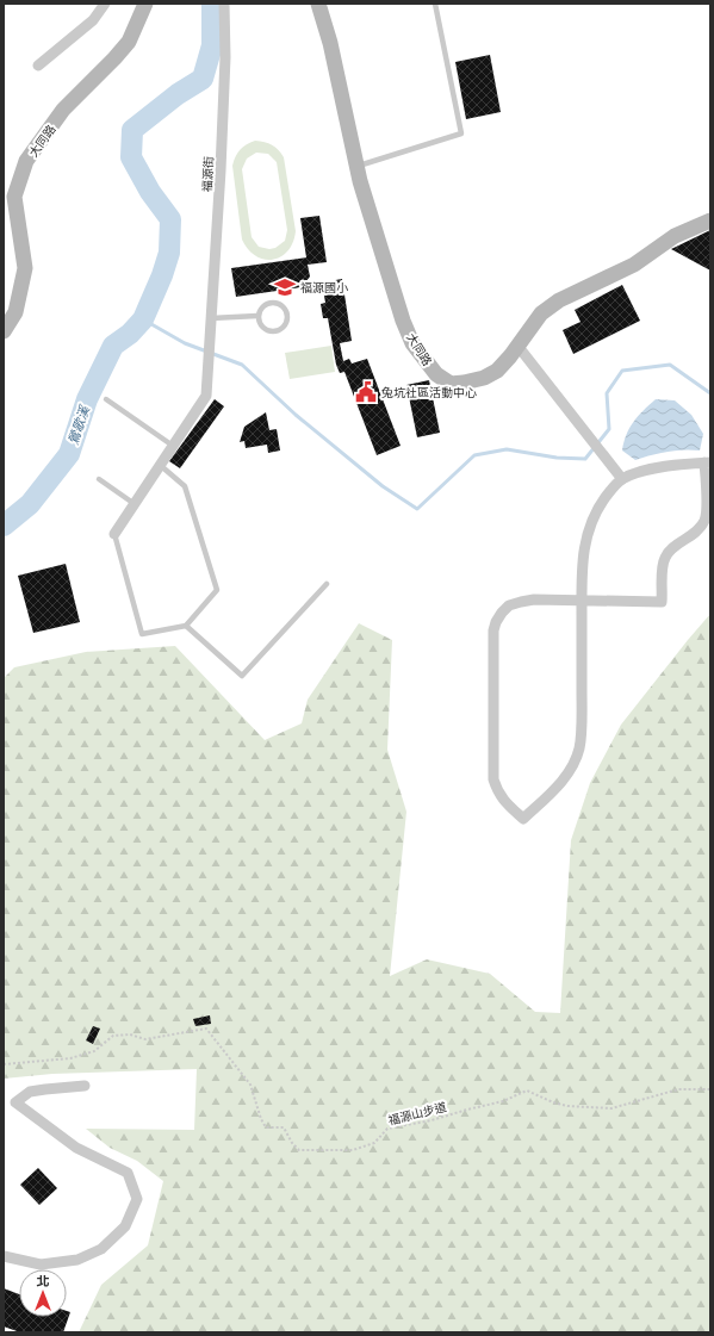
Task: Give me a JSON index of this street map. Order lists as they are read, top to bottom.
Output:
{
  "streets": {
    "street": ["大同路", "福源街"],
    "path": ["福源山步道"]
  },
  "water": ["鶯歌溪"],
  "places": {
    "school or university": ["福源國小"],
    "public building": ["兔坑社區活動中心"]
  },
  "north": "top"
}
